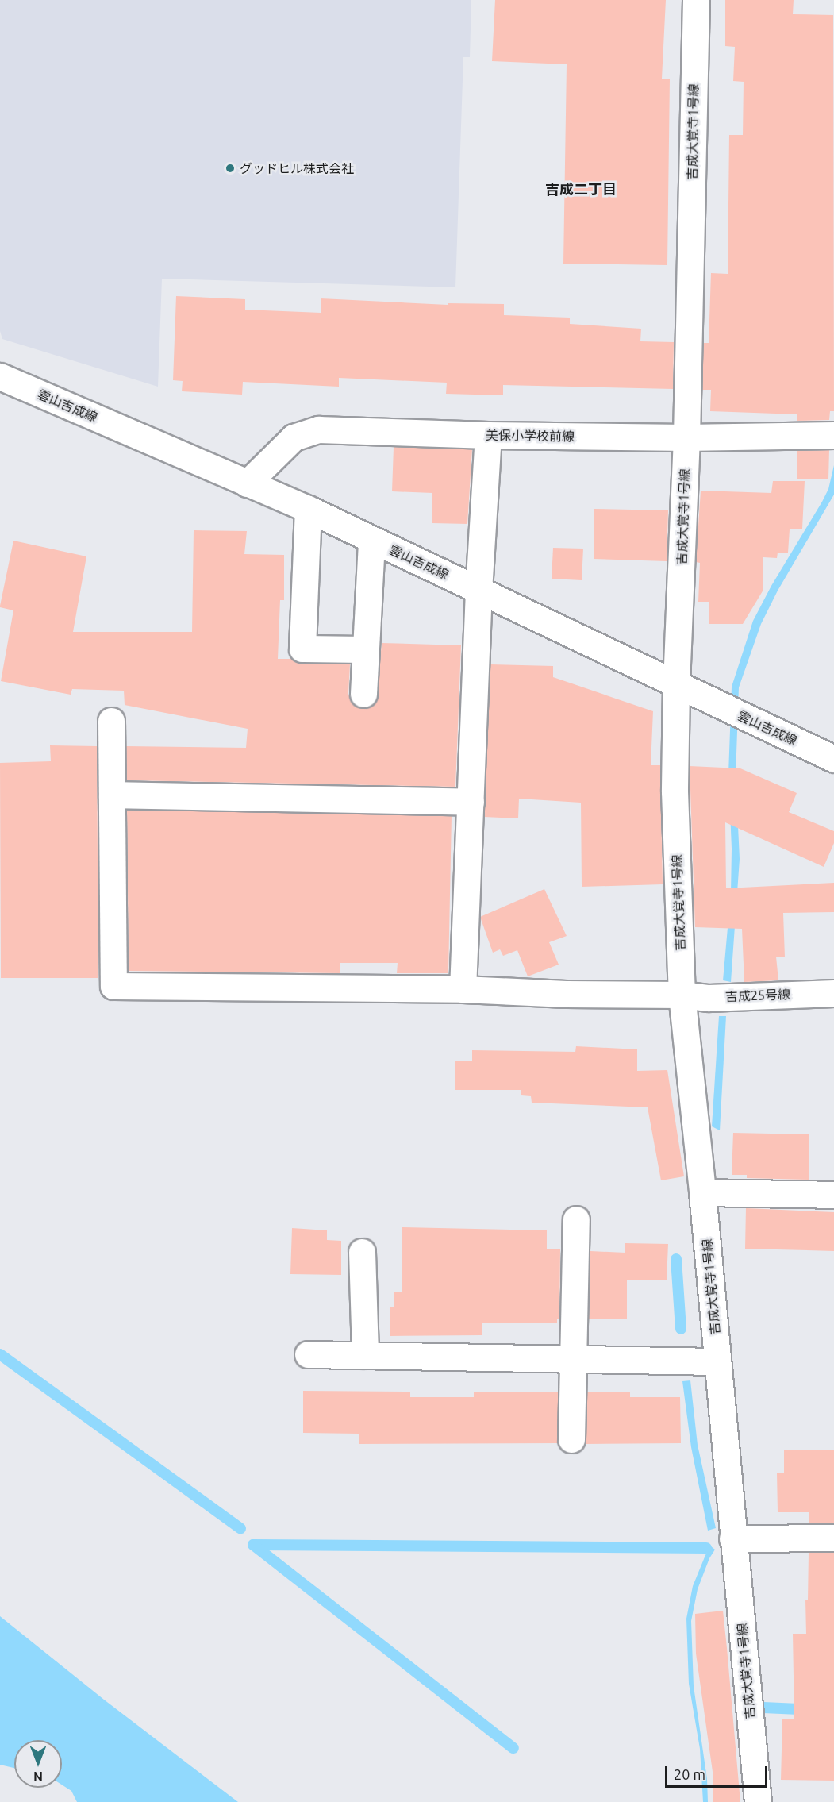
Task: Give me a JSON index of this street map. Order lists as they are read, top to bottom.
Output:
{
  "streets": {
    "street": [
      "吉成大覚寺1号線",
      "雲山吉成線",
      "美保小学校前線",
      "吉成25号線"
    ]
  },
  "crossings": [
    ["吉成大覚寺1号線", "雲山吉成線"],
    ["吉成大覚寺1号線", "美保小学校前線"],
    ["吉成大覚寺1号線", "吉成25号線"],
    ["雲山吉成線", "美保小学校前線"]
  ],
  "districts": ["吉成二丁目"],
  "places": ["グッドヒル株式会社"],
  "scale_bar": "20 m",
  "north": "bottom"
}
